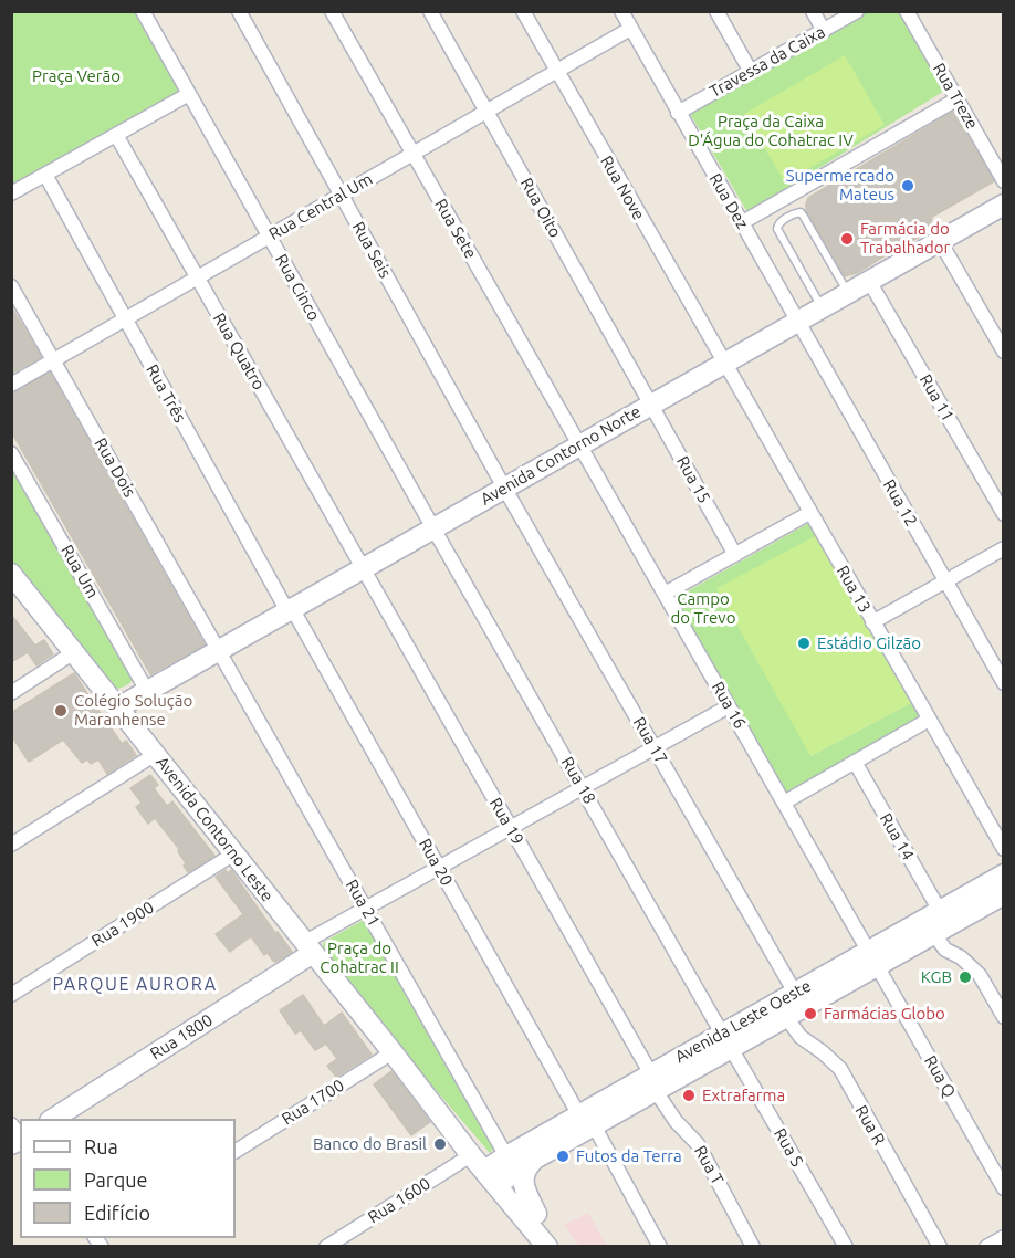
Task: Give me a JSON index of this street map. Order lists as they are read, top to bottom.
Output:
{
  "streets": {
    "main road": [
      "Avenida Contorno Norte",
      "Avenida Contorno Leste",
      "Avenida Leste Oeste",
      "Rua 1800"
    ],
    "street": [
      "Travessa da Caixa",
      "Rua Treze",
      "Rua Nove",
      "Rua Dez",
      "Rua Central Um",
      "Rua Oito",
      "Rua Sete",
      "Rua Seis",
      "Rua Cinco",
      "Rua Quatro",
      "Rua Três",
      "Rua 11",
      "Rua Dois",
      "Rua 15",
      "Rua 12",
      "Rua Um",
      "Rua 13",
      "Rua 16",
      "Rua 17",
      "Rua 18",
      "Rua 19",
      "Rua 14",
      "Rua 20",
      "Rua 21",
      "Rua 1900",
      "Rua Q",
      "Rua 1700",
      "Rua R",
      "Rua S",
      "Rua T",
      "Rua 1600"
    ]
  },
  "crossings": [
    ["Travessa da Caixa", "Rua Dez"],
    ["Rua Nove", "Rua Central Um"],
    ["Rua Nove", "Avenida Contorno Norte"],
    ["Rua Nove", "Rua 13"],
    ["Rua Dez", "Rua Central Um"],
    ["Rua Dez", "Avenida Contorno Norte"],
    ["Rua Dez", "Rua 12"],
    ["Rua Central Um", "Rua Oito"],
    ["Rua Central Um", "Rua Sete"],
    ["Rua Central Um", "Rua Seis"],
    ["Rua Central Um", "Rua Cinco"],
    ["Rua Central Um", "Rua Quatro"],
    ["Rua Central Um", "Rua Três"],
    ["Rua Central Um", "Rua Dois"],
    ["Rua Oito", "Avenida Contorno Norte"],
    ["Rua Oito", "Rua 15"],
    ["Rua Sete", "Avenida Contorno Norte"],
    ["Rua Sete", "Rua 16"],
    ["Rua Seis", "Avenida Contorno Norte"],
    ["Rua Seis", "Rua 17"],
    ["Rua Cinco", "Avenida Contorno Norte"],
    ["Rua Cinco", "Rua 18"],
    ["Rua Quatro", "Avenida Contorno Norte"],
    ["Rua Quatro", "Rua 19"],
    ["Rua Três", "Avenida Contorno Norte"],
    ["Rua Três", "Rua 20"],
    ["Rua 11", "Avenida Contorno Norte"],
    ["Avenida Contorno Norte", "Rua Dois"],
    ["Avenida Contorno Norte", "Rua 15"],
    ["Avenida Contorno Norte", "Rua 12"],
    ["Avenida Contorno Norte", "Rua Um"],
    ["Avenida Contorno Norte", "Rua 13"],
    ["Avenida Contorno Norte", "Rua 16"],
    ["Avenida Contorno Norte", "Rua 17"],
    ["Avenida Contorno Norte", "Rua 18"],
    ["Avenida Contorno Norte", "Rua 19"],
    ["Avenida Contorno Norte", "Avenida Contorno Leste"],
    ["Avenida Contorno Norte", "Rua 20"],
    ["Avenida Contorno Norte", "Rua 21"],
    ["Rua Dois", "Rua 21"],
    ["Rua 16", "Avenida Leste Oeste"],
    ["Rua 16", "Rua Q"],
    ["Rua 17", "Avenida Leste Oeste"],
    ["Rua 18", "Avenida Leste Oeste"],
    ["Rua 18", "Rua S"],
    ["Rua 19", "Avenida Leste Oeste"],
    ["Rua 19", "Rua T"],
    ["Avenida Contorno Leste", "Rua 21"],
    ["Avenida Contorno Leste", "Rua 1900"],
    ["Avenida Contorno Leste", "Avenida Leste Oeste"],
    ["Avenida Contorno Leste", "Rua 1800"],
    ["Avenida Contorno Leste", "Rua 1700"],
    ["Avenida Contorno Leste", "Rua 1600"],
    ["Rua 14", "Avenida Leste Oeste"],
    ["Rua 20", "Avenida Leste Oeste"],
    ["Rua 21", "Avenida Leste Oeste"],
    ["Avenida Leste Oeste", "Rua Q"],
    ["Avenida Leste Oeste", "Rua R"],
    ["Avenida Leste Oeste", "Rua S"],
    ["Avenida Leste Oeste", "Rua T"]
  ],
  "districts": ["PARQUE AURORA"],
  "parks": [
    "Praça Verão",
    "Praça da Caixa D'Água do Cohatrac IV",
    "Campo do Trevo",
    "Praça do Cohatrac II"
  ],
  "places": [
    "Supermercado Mateus",
    "Farmácia do Trabalhador",
    "Estádio Gilzão",
    "Colégio Solução Maranhense",
    "KGB",
    "Farmácias Globo",
    "Extrafarma",
    "Banco do Brasil",
    "Futos da Terra"
  ],
  "legend": ["Rua", "Parque", "Edifício"]
}
